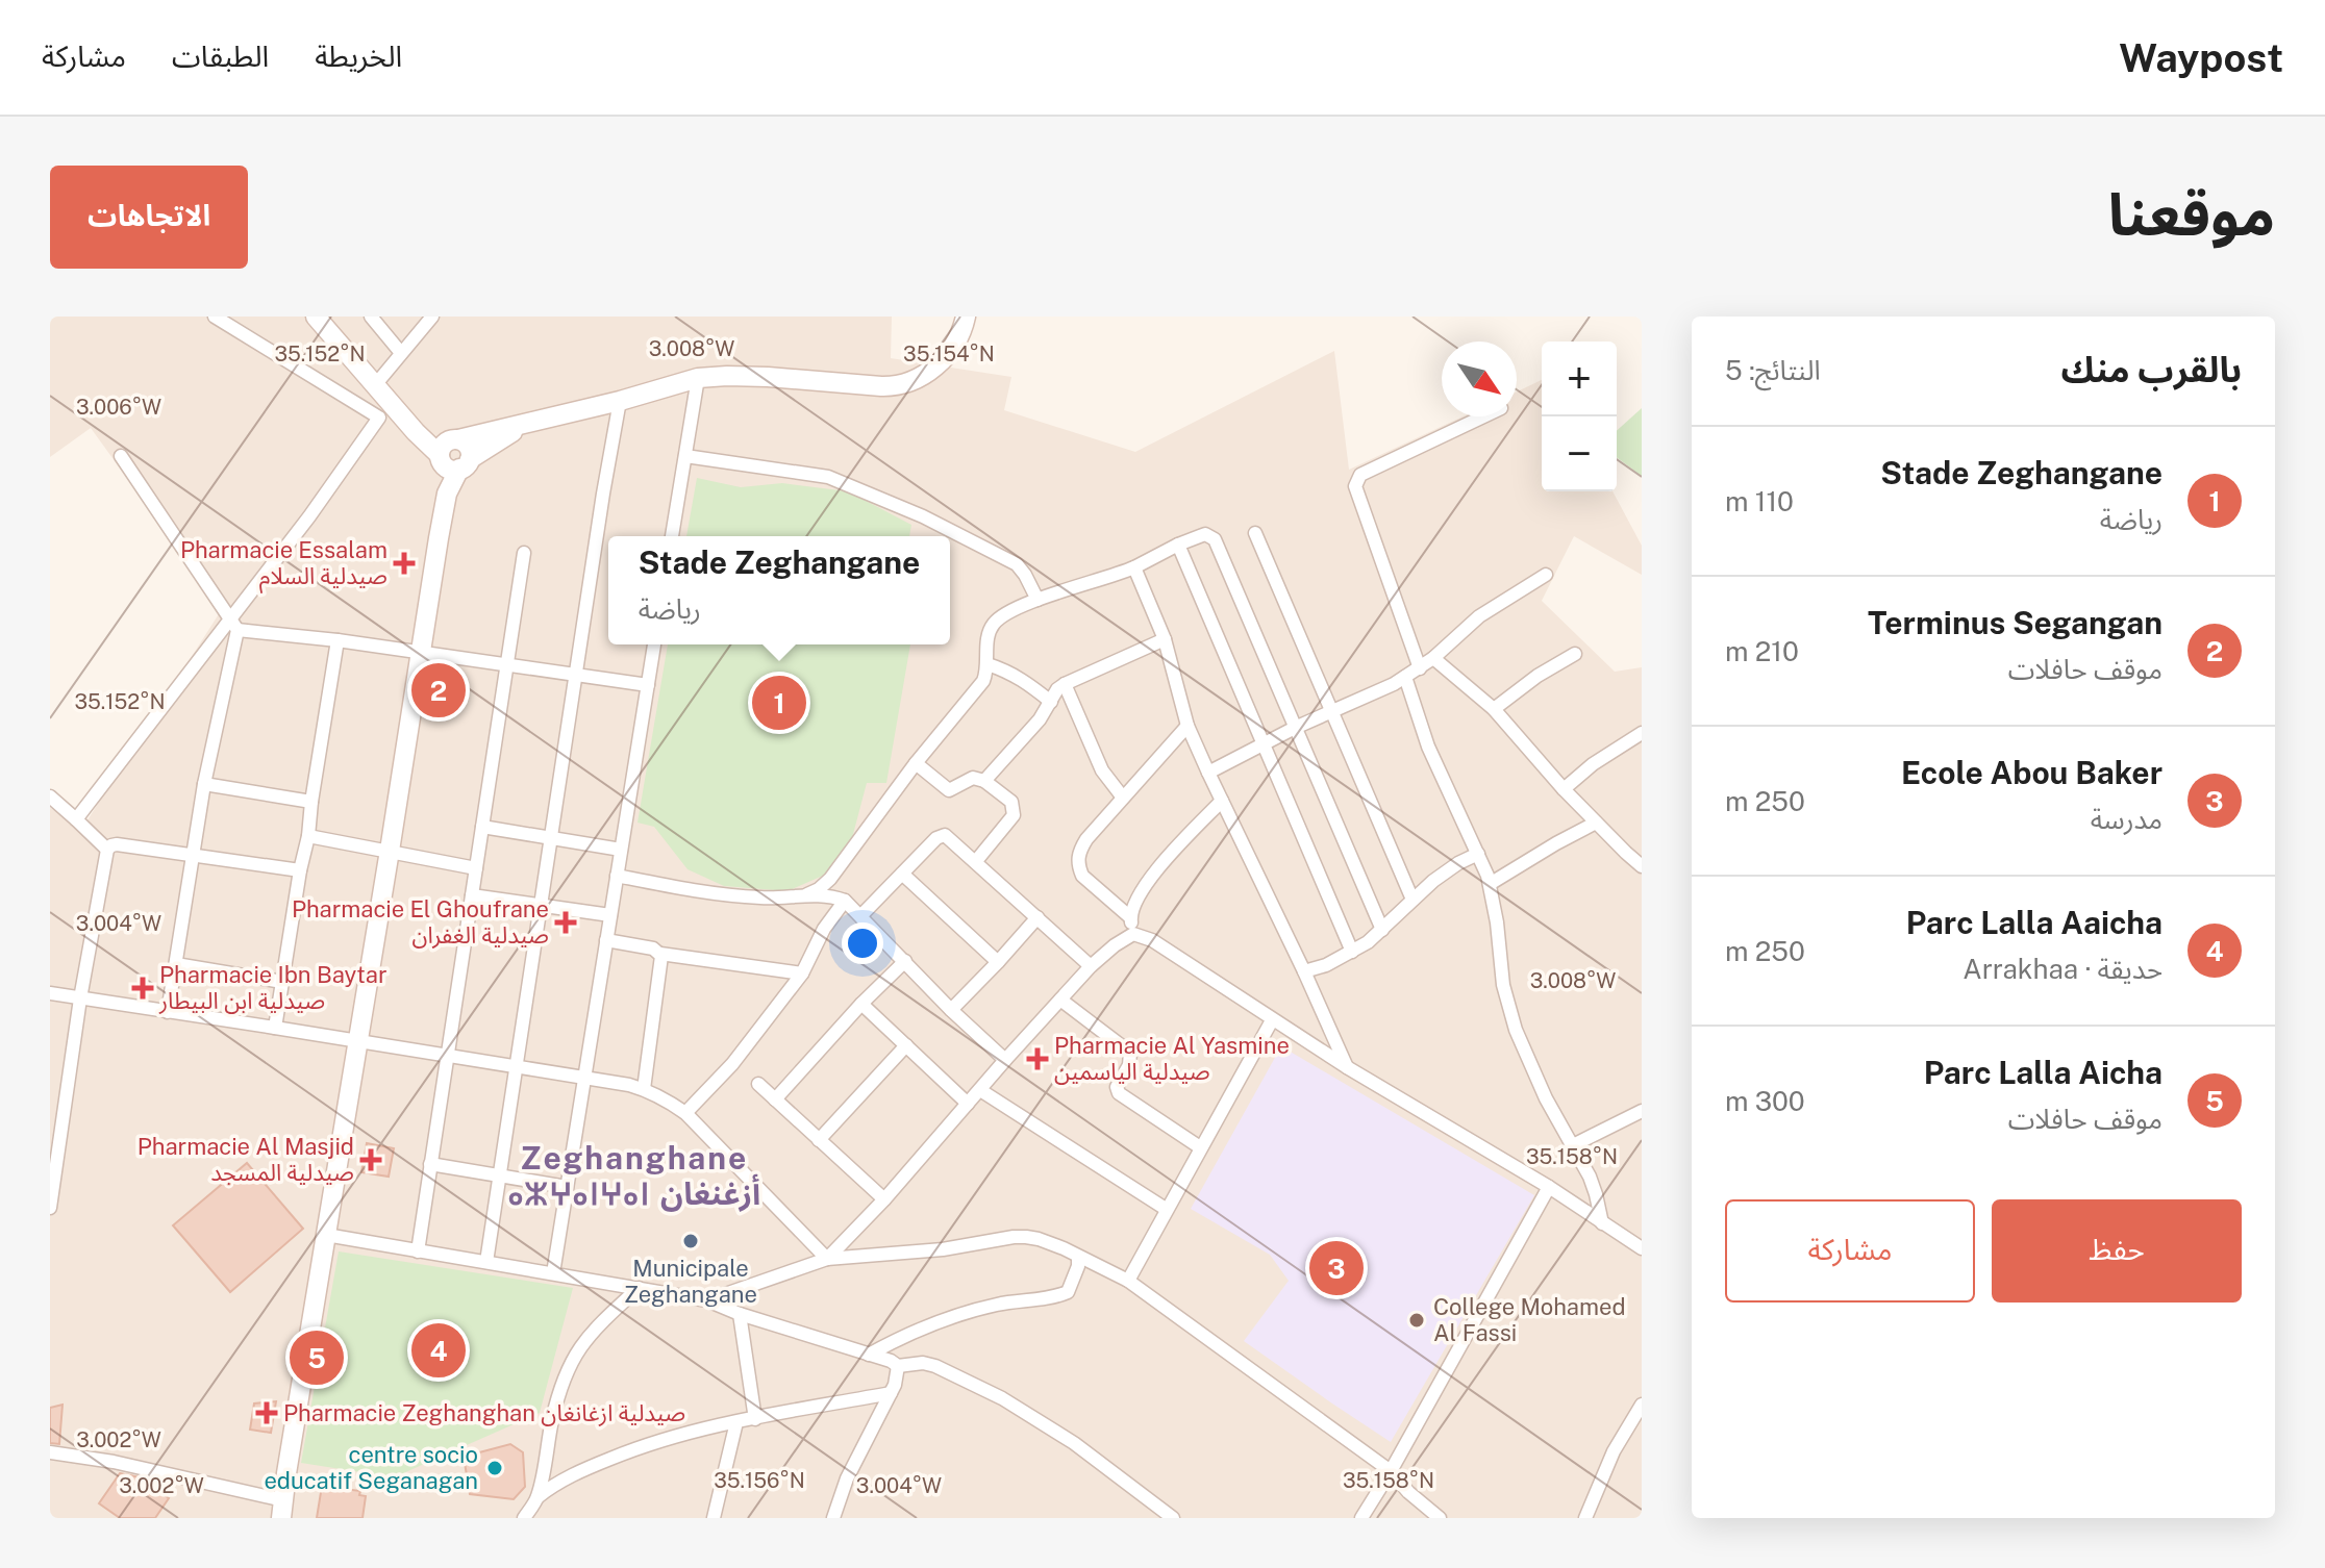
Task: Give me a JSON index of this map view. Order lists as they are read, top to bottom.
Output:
{
  "districts": ["Zeghanghane ⴰⵣⵖⴰⵏⵖⴰⵏ أزغنغان"],
  "places": {
    "health": [
      "Pharmacie Essalam صيدلية السلام",
      "Pharmacie El Ghoufrane صيدلية الغفران",
      "Pharmacie Ibn Baytar صيدلية ابن البيطار",
      "Pharmacie Al Yasmine صيدلية الياسمين",
      "Pharmacie Al Masjid صيدلية المسجد",
      "Pharmacie Zeghanghan صيدلية ازغانغان"
    ],
    "other": ["Municipale Zeghangane", "College Mohamed Al Fassi", "centre socio educatif Seganagan"]
  },
  "north": "bottom right",
  "page": {
    "header": "Waypost",
    "nav": ["الخريطة", "الطبقات", "مشاركة"],
    "title": "موقعنا",
    "buttons": [
      "الاتجاهات",
      ["حفظ", "مشاركة"]
    ],
    "heading": ["بالقرب منك", "النتائج: 5"],
    "map_buttons": ["+", "−"],
    "list": [
      {
        "mark": "1",
        "name": "Stade Zeghangane",
        "note": "رياضة",
        "value": "110 m"
      },
      {
        "mark": "2",
        "name": "Terminus Segangan",
        "note": "موقف حافلات",
        "value": "210 m"
      },
      {
        "mark": "3",
        "name": "Ecole Abou Baker",
        "note": "مدرسة",
        "value": "250 m"
      },
      {
        "mark": "4",
        "name": "Parc Lalla Aaicha",
        "note": "حديقة · Arrakhaa",
        "value": "250 m"
      },
      {
        "mark": "5",
        "name": "Parc Lalla Aicha",
        "note": "موقف حافلات",
        "value": "300 m"
      }
    ],
    "popup": ["Stade Zeghangane", "رياضة"],
    "pins": [
      "2",
      "1",
      "3",
      "4",
      "5"
    ]
  },
  "coordinates": [
    "3.008°W",
    "35.152°N",
    "35.154°N",
    "3.006°W",
    "3.004°W",
    "35.158°N",
    "3.002°W",
    "35.156°N"
  ]
}
